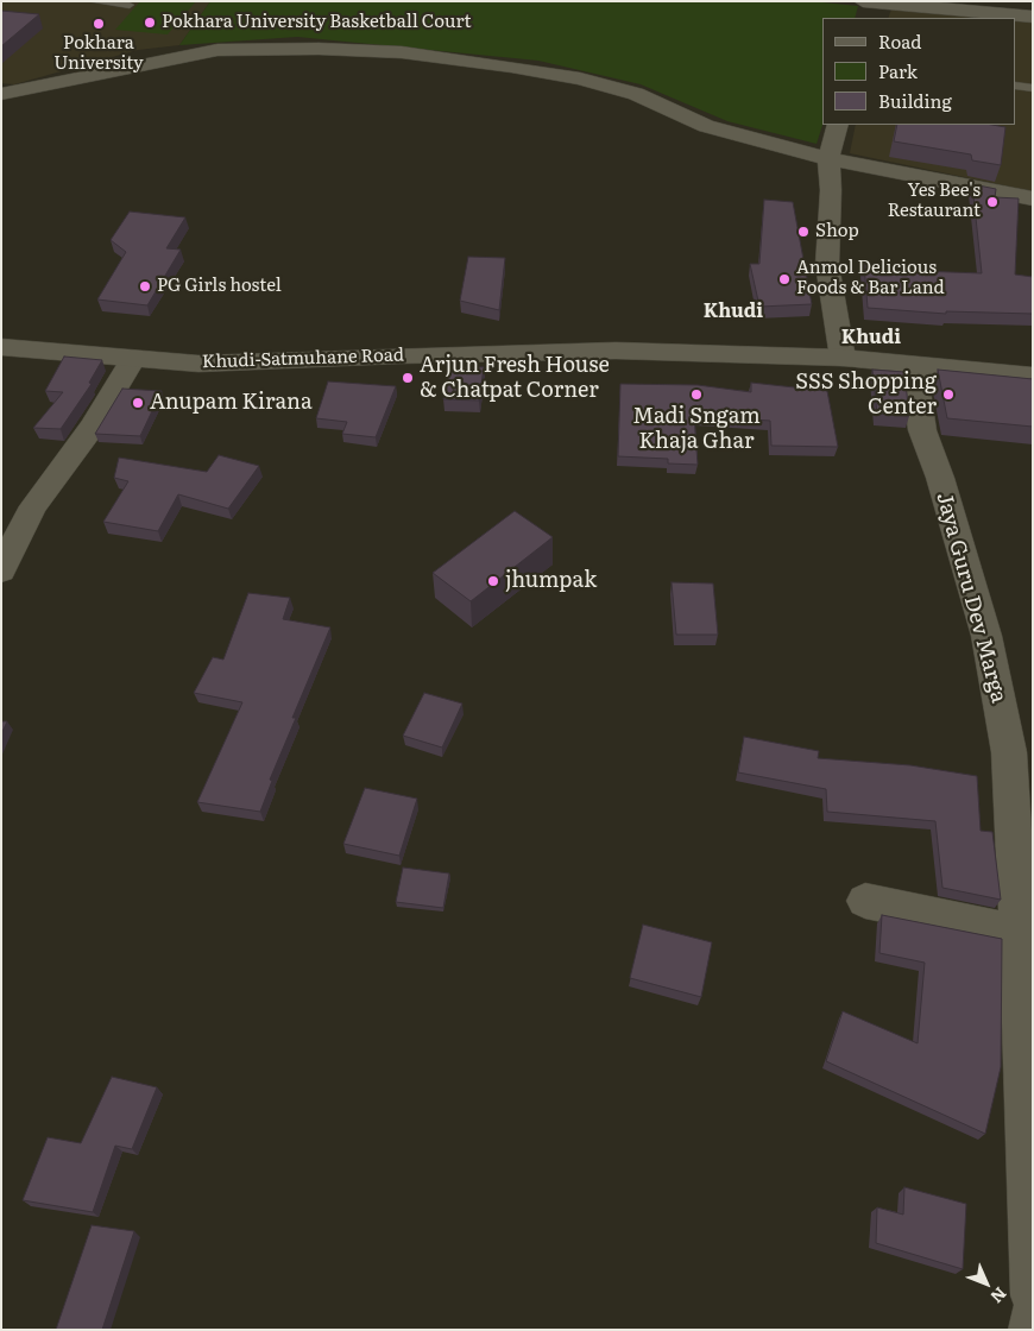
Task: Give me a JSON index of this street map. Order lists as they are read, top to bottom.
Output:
{
  "streets": {
    "street": ["Khudi-Satmuhane Road", "Jaya Guru Dev Marga"]
  },
  "crossings": [
    ["Khudi-Satmuhane Road", "Jaya Guru Dev Marga"]
  ],
  "districts": ["Khudi", "Khudi"],
  "places": [
    "Pokhara University Basketball Court",
    "Pokhara University",
    "Yes Bee's Restaurant",
    "Shop",
    "Anmol Delicious Foods & Bar Land",
    "PG Girls hostel",
    "Arjun Fresh House & Chatpat Corner",
    "Madi Sngam Khaja Ghar",
    "SSS Shopping Center",
    "Anupam Kirana",
    "jhumpak"
  ],
  "legend": ["Road", "Park", "Building"],
  "north": "bottom right"
}
